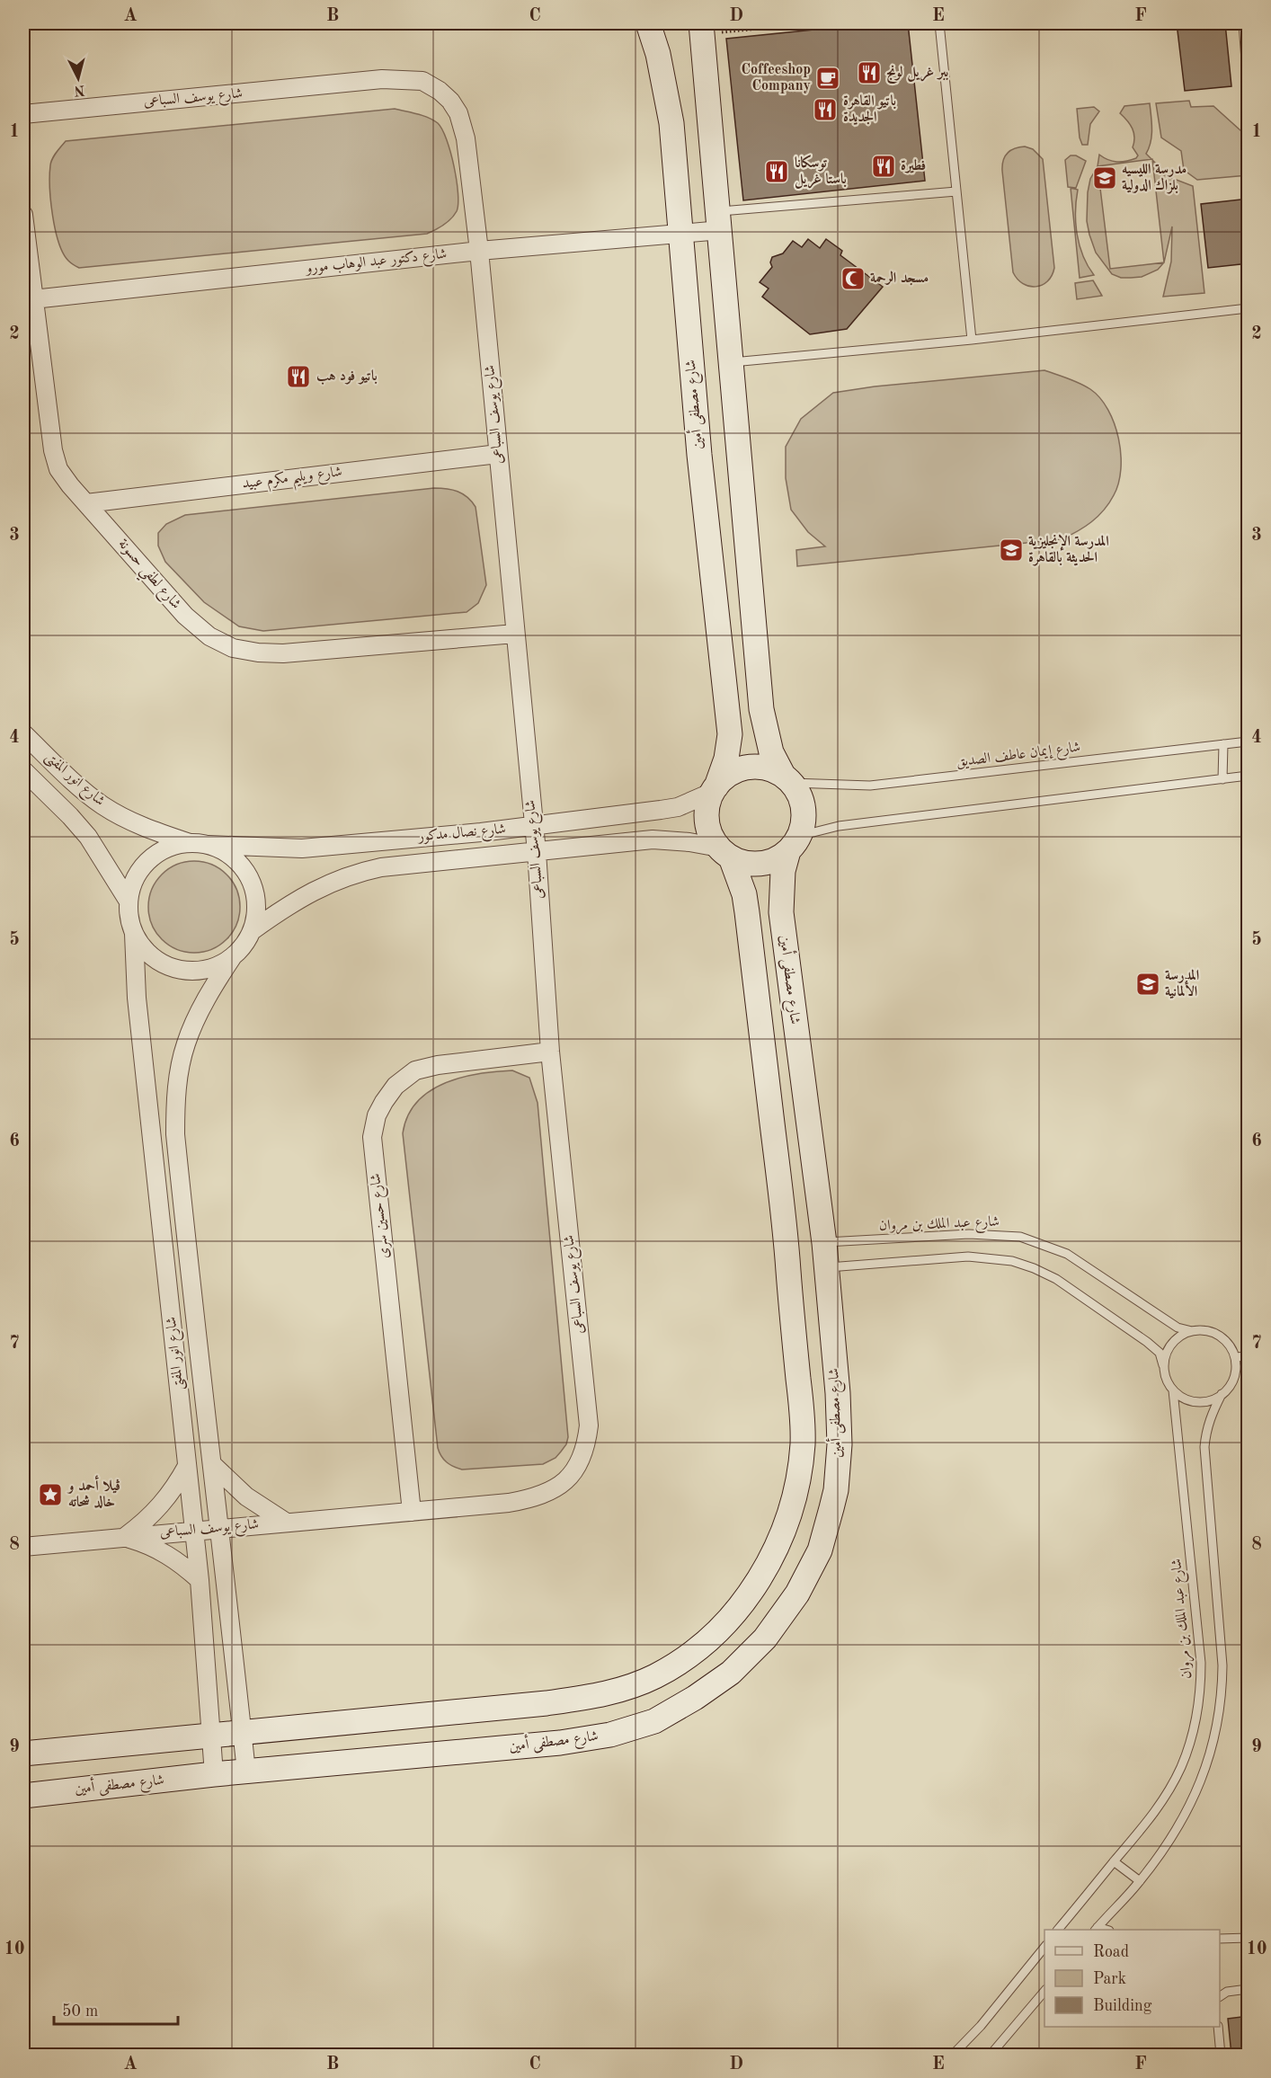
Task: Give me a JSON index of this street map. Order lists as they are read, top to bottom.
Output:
{
  "streets": {
    "street": [
      "شارع يوسف السباعى",
      "شارع دكتور عبد الوهاب مورو",
      "شارع مصطفى أمين",
      "شارع ويليم مكرم عبيد",
      "شارع لطفي حسونة",
      "شارع انور المفتى",
      "شارع نصال مدكور",
      "شارع حسين سرى"
    ],
    "lane": ["شارع إيمان عاطف الصديق", "شارع عبد الملك بن مروان"]
  },
  "crossings": [
    ["شارع يوسف السباعى", "شارع دكتور عبد الوهاب مورو"],
    ["شارع يوسف السباعى", "شارع ويليم مكرم عبيد"],
    ["شارع يوسف السباعى", "شارع لطفي حسونة"],
    ["شارع يوسف السباعى", "شارع انور المفتى"],
    ["شارع يوسف السباعى", "شارع نصال مدكور"],
    ["شارع يوسف السباعى", "شارع حسين سرى"],
    ["شارع دكتور عبد الوهاب مورو", "شارع مصطفى أمين"],
    ["شارع دكتور عبد الوهاب مورو", "شارع لطفي حسونة"],
    ["شارع مصطفى أمين", "شارع إيمان عاطف الصديق"],
    ["شارع مصطفى أمين", "شارع انور المفتى"],
    ["شارع مصطفى أمين", "شارع نصال مدكور"],
    ["شارع مصطفى أمين", "شارع عبد الملك بن مروان"],
    ["شارع ويليم مكرم عبيد", "شارع لطفي حسونة"],
    ["شارع إيمان عاطف الصديق", "شارع نصال مدكور"],
    ["شارع انور المفتى", "شارع نصال مدكور"]
  ],
  "places": {
    "restaurant": [
      "ببر غريل لونج",
      "باتيو القاهرة الجديدة",
      "فطيرة",
      "توسكانا باستا غريل",
      "باتيو فود هب"
    ],
    "cafe": ["Coffeeshop Company"],
    "school or university": ["مدرسة الليسيه بلزاك الدولية", "المدرسة الإنجليزية الحديثة بالقاهرة", "المدرسة الألمانية"],
    "mosque": ["مسجد الرحمة"],
    "place": ["ڤيلا أحمد و خالد شحاته"]
  },
  "legend": ["Road", "Park", "Building"],
  "scale_bar": "50 m",
  "north": "bottom",
  "grid": {
    "columns": [
      "A",
      "B",
      "C",
      "D",
      "E",
      "F"
    ],
    "rows": [
      "1",
      "2",
      "3",
      "4",
      "5",
      "6",
      "7",
      "8",
      "9",
      "10"
    ]
  }
}
